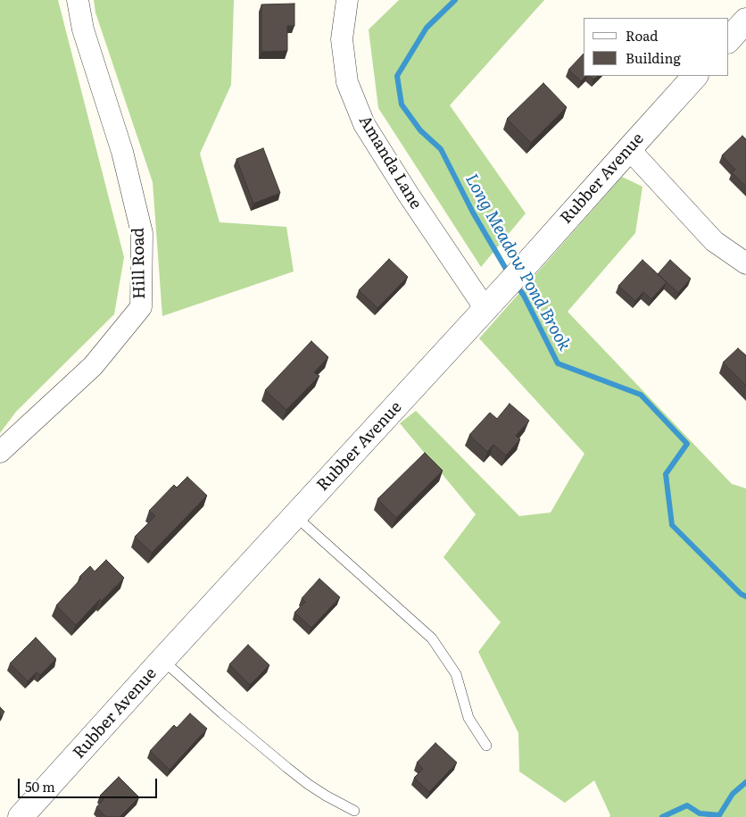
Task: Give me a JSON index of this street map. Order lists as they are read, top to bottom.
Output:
{
  "streets": {
    "street": ["Amanda Lane", "Rubber Avenue", "Hill Road"]
  },
  "crossings": [
    ["Amanda Lane", "Rubber Avenue"]
  ],
  "water": ["Long Meadow Pond Brook"],
  "legend": ["Road", "Building"],
  "scale_bar": "50 m"
}
